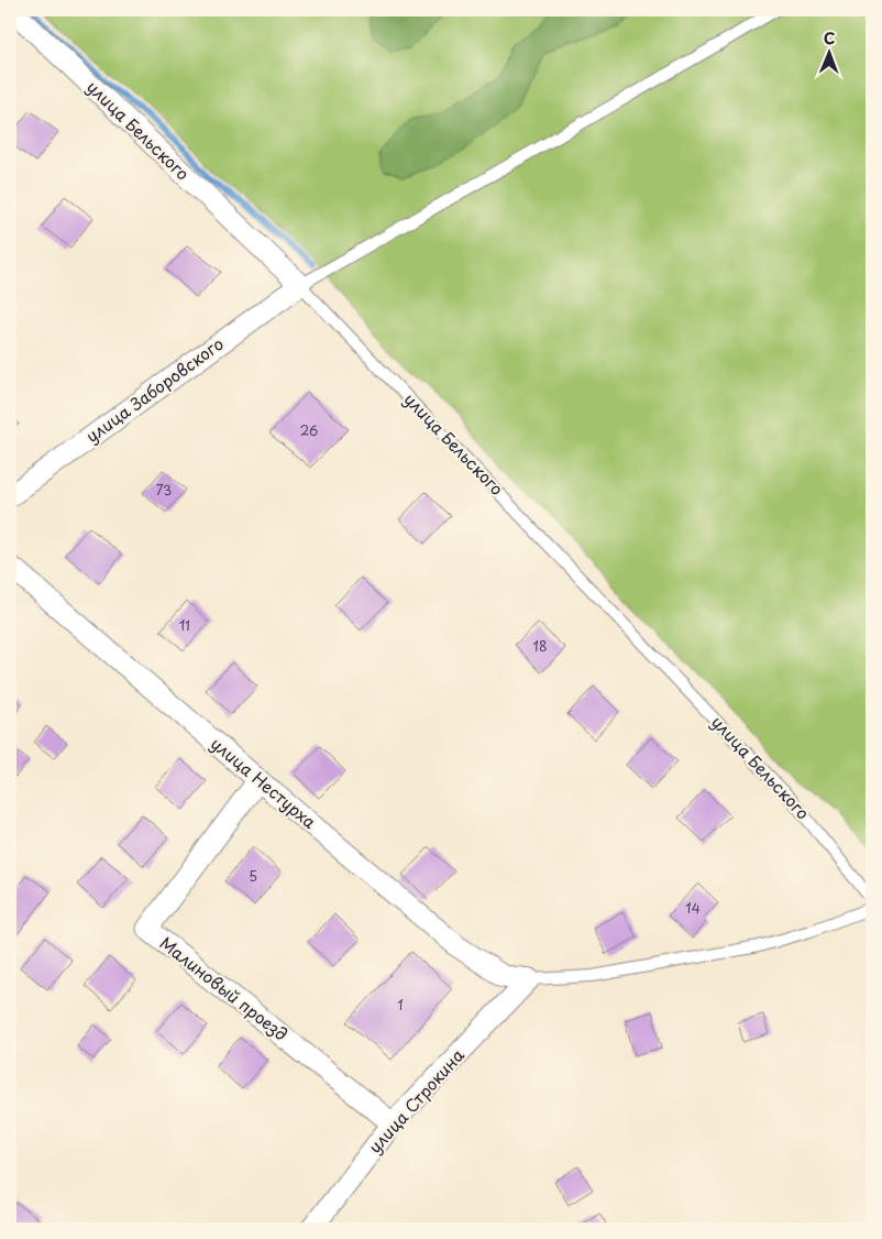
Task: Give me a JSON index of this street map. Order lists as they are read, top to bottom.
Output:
{
  "streets": {
    "street": [
      "улица Бельского",
      "улица Заборовского",
      "улица Нестурха",
      "Малиновый проезд",
      "улица Строкина"
    ]
  },
  "crossings": [
    ["улица Бельского", "улица Заборовского"],
    ["улица Нестурха", "Малиновый проезд"],
    ["улица Нестурха", "улица Строкина"],
    ["Малиновый проезд", "улица Строкина"]
  ],
  "house_numbers": [
    "26",
    "73",
    "11",
    "18",
    "5",
    "14",
    "1"
  ],
  "north": "top"
}
